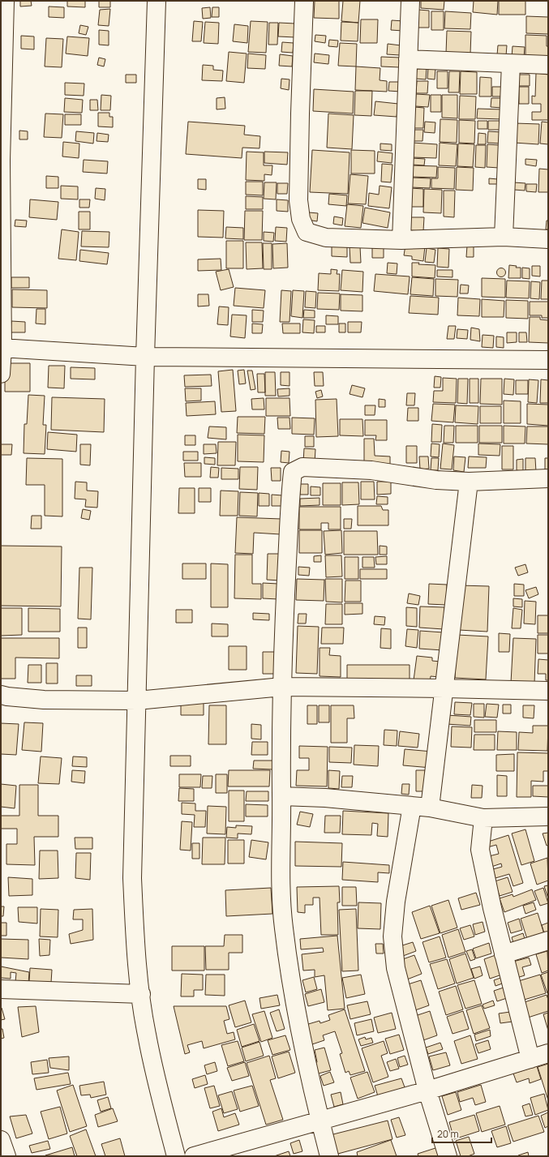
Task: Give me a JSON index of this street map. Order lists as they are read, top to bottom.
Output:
{
  "scale_bar": "20 m"
}
